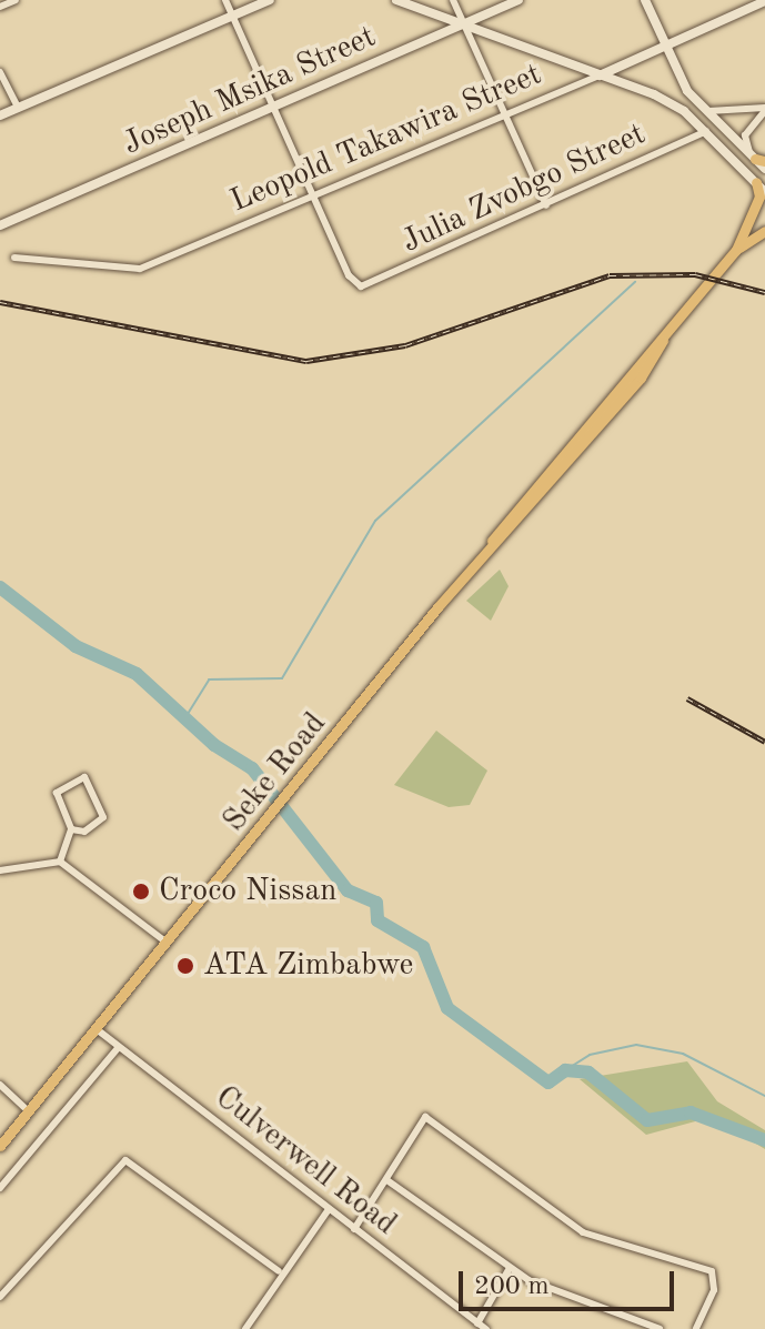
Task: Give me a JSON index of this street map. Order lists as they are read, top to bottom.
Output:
{
  "streets": {
    "main road": ["Seke Road"],
    "street": [
      "Joseph Msika Street",
      "Leopold Takawira Street",
      "Julia Zvobgo Street",
      "Culverwell Road"
    ]
  },
  "crossings": [
    ["Leopold Takawira Street", "Julia Zvobgo Street"],
    ["Seke Road", "Culverwell Road"]
  ],
  "places": ["Croco Nissan", "ATA Zimbabwe"],
  "scale_bar": "200 m"
}
